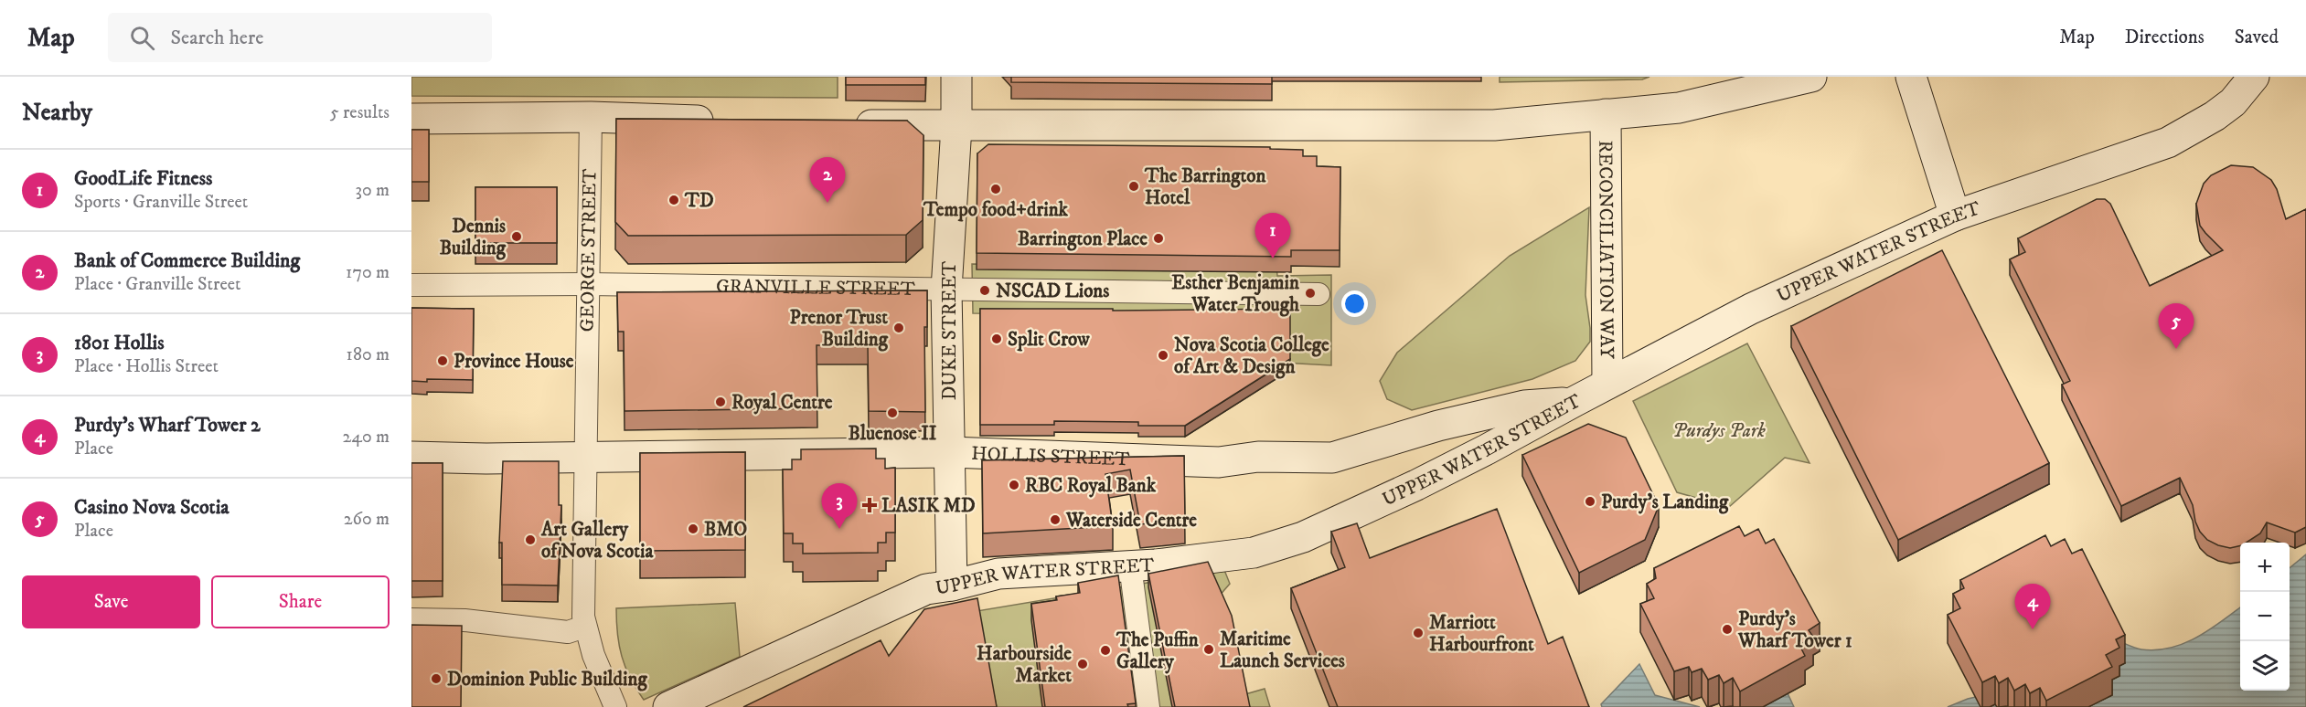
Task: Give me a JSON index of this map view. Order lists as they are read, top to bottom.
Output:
{
  "streets": {
    "street": [
      "RECONCILIATION WAY",
      "GEORGE STREET",
      "UPPER WATER STREET",
      "GRANVILLE STREET",
      "DUKE STREET",
      "HOLLIS STREET"
    ]
  },
  "crossings": [
    ["RECONCILIATION WAY", "UPPER WATER STREET"],
    ["GEORGE STREET", "GRANVILLE STREET"],
    ["GEORGE STREET", "HOLLIS STREET"],
    ["UPPER WATER STREET", "DUKE STREET"],
    ["UPPER WATER STREET", "HOLLIS STREET"],
    ["GRANVILLE STREET", "DUKE STREET"],
    ["DUKE STREET", "HOLLIS STREET"]
  ],
  "parks": ["Purdys Park"],
  "places": {
    "other": [
      "The Barrington Hotel",
      "Tempo food+drink",
      "TD",
      "Dennis Building",
      "Barrington Place",
      "NSCAD Lions",
      "Esther Benjamin Water Trough",
      "Prenor Trust Building",
      "Split Crow",
      "Nova Scotia College of Art & Design",
      "Province House",
      "Royal Centre",
      "Bluenose II",
      "RBC Royal Bank",
      "Purdy's Landing",
      "Waterside Centre",
      "BMO",
      "Art Gallery of Nova Scotia",
      "Purdy's Wharf Tower 1",
      "Marriott Harbourfront",
      "Maritime Launch Services",
      "The Puffin Gallery",
      "Harbourside Market",
      "Dominion Public Building"
    ],
    "health": ["LASIK MD"]
  },
  "page": {
    "header": "Map",
    "search": "Search here",
    "nav": ["Map", "Directions", "Saved"],
    "heading": ["Nearby", "5 results"],
    "list": [
      {
        "mark": "1",
        "name": "GoodLife Fitness",
        "note": "Sports · Granville Street",
        "value": "30 m"
      },
      {
        "mark": "2",
        "name": "Bank of Commerce Building",
        "note": "Place · Granville Street",
        "value": "170 m"
      },
      {
        "mark": "3",
        "name": "1801 Hollis",
        "note": "Place · Hollis Street",
        "value": "180 m"
      },
      {
        "mark": "4",
        "name": "Purdy's Wharf Tower 2",
        "note": "Place",
        "value": "240 m"
      },
      {
        "mark": "5",
        "name": "Casino Nova Scotia",
        "note": "Place",
        "value": "260 m"
      }
    ],
    "pins": [
      "2",
      "1",
      "5",
      "3",
      "4"
    ],
    "map_buttons": ["+", "−"],
    "buttons": ["Save", "Share"]
  }
}
